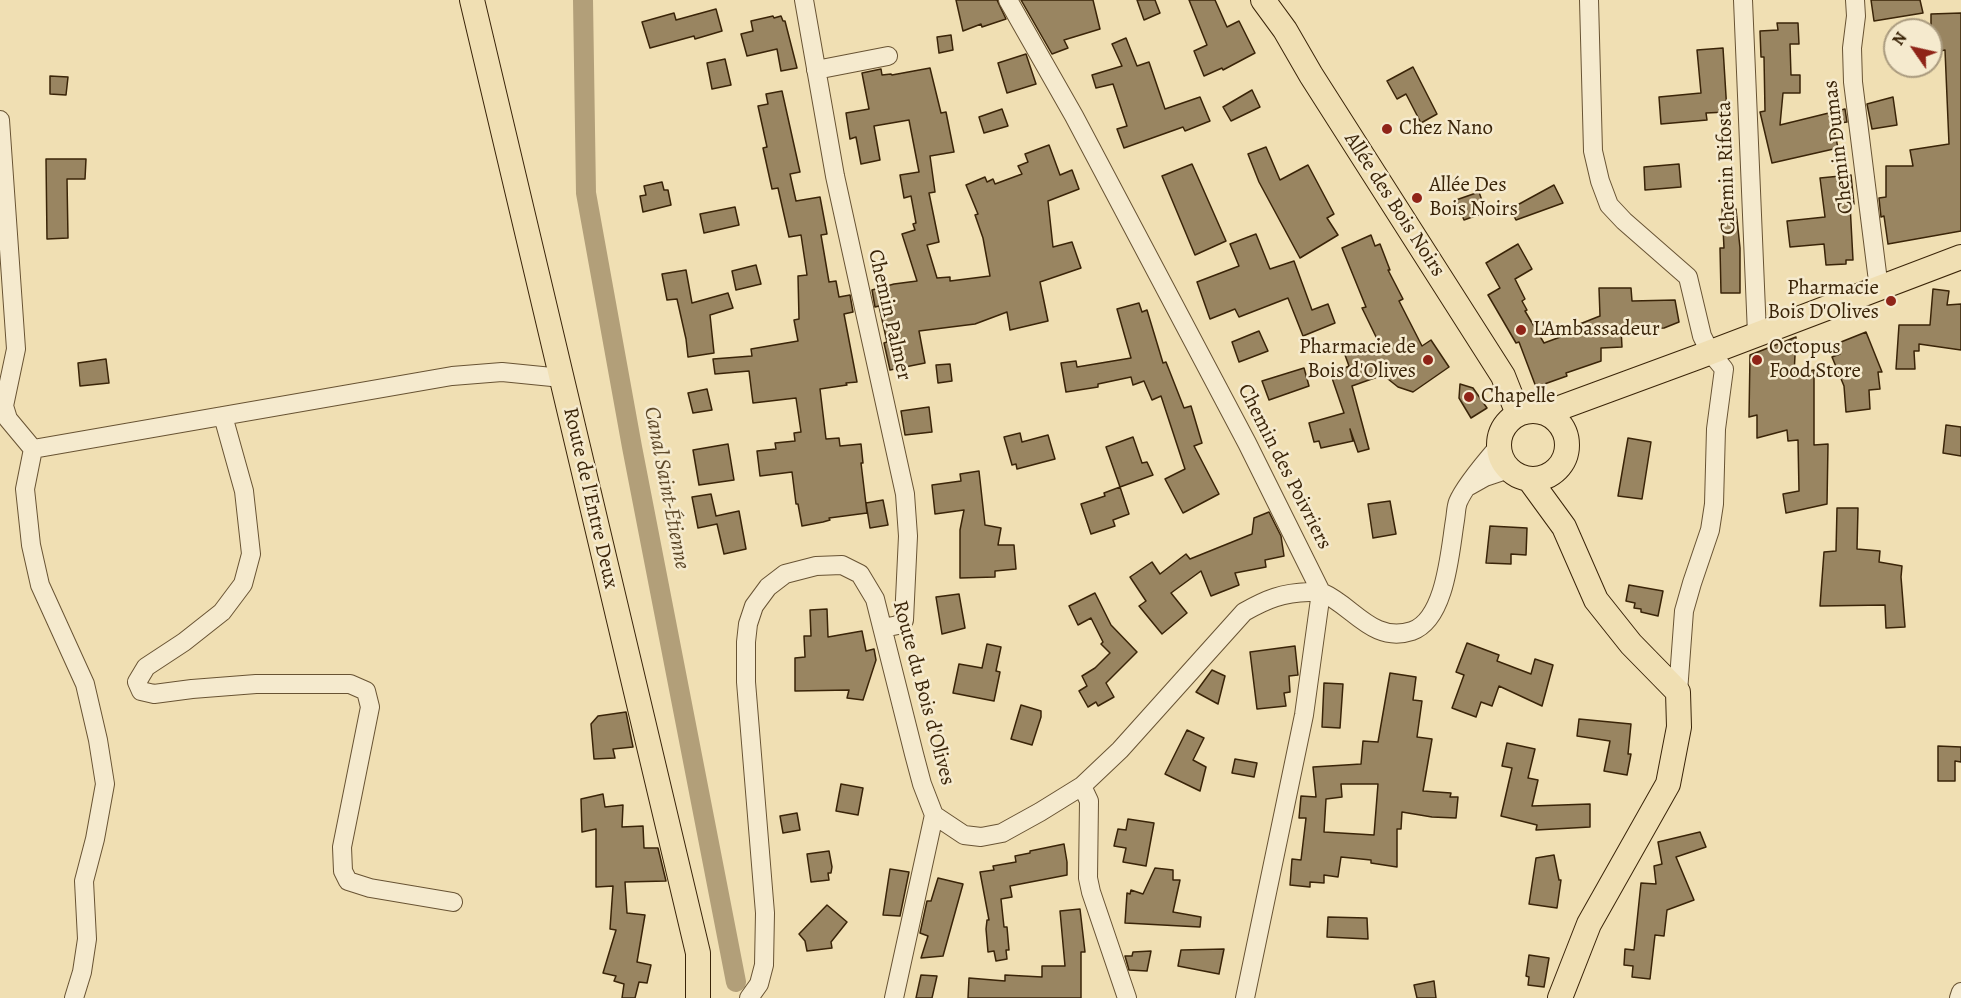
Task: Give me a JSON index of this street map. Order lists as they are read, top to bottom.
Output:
{
  "streets": {
    "main road": ["Allée des Bois Noirs", "Route de l'Entre Deux"],
    "street": [
      "Chemin Dumas",
      "Chemin Rifosta",
      "Chemin Palmer",
      "Chemin des Poivriers",
      "Route du Bois d'Olives"
    ]
  },
  "crossings": [
    ["Chemin Palmer", "Route du Bois d'Olives"],
    ["Chemin des Poivriers", "Route du Bois d'Olives"]
  ],
  "water": ["Canal Saint-Étienne"],
  "places": [
    "Chez Nano",
    "Allée Des Bois Noirs",
    "Pharmacie Bois D'Olives",
    "L'Ambassadeur",
    "Pharmacie de Bois d'Olives",
    "Octopus Food Store",
    "Chapelle"
  ],
  "north": "top left"
}
